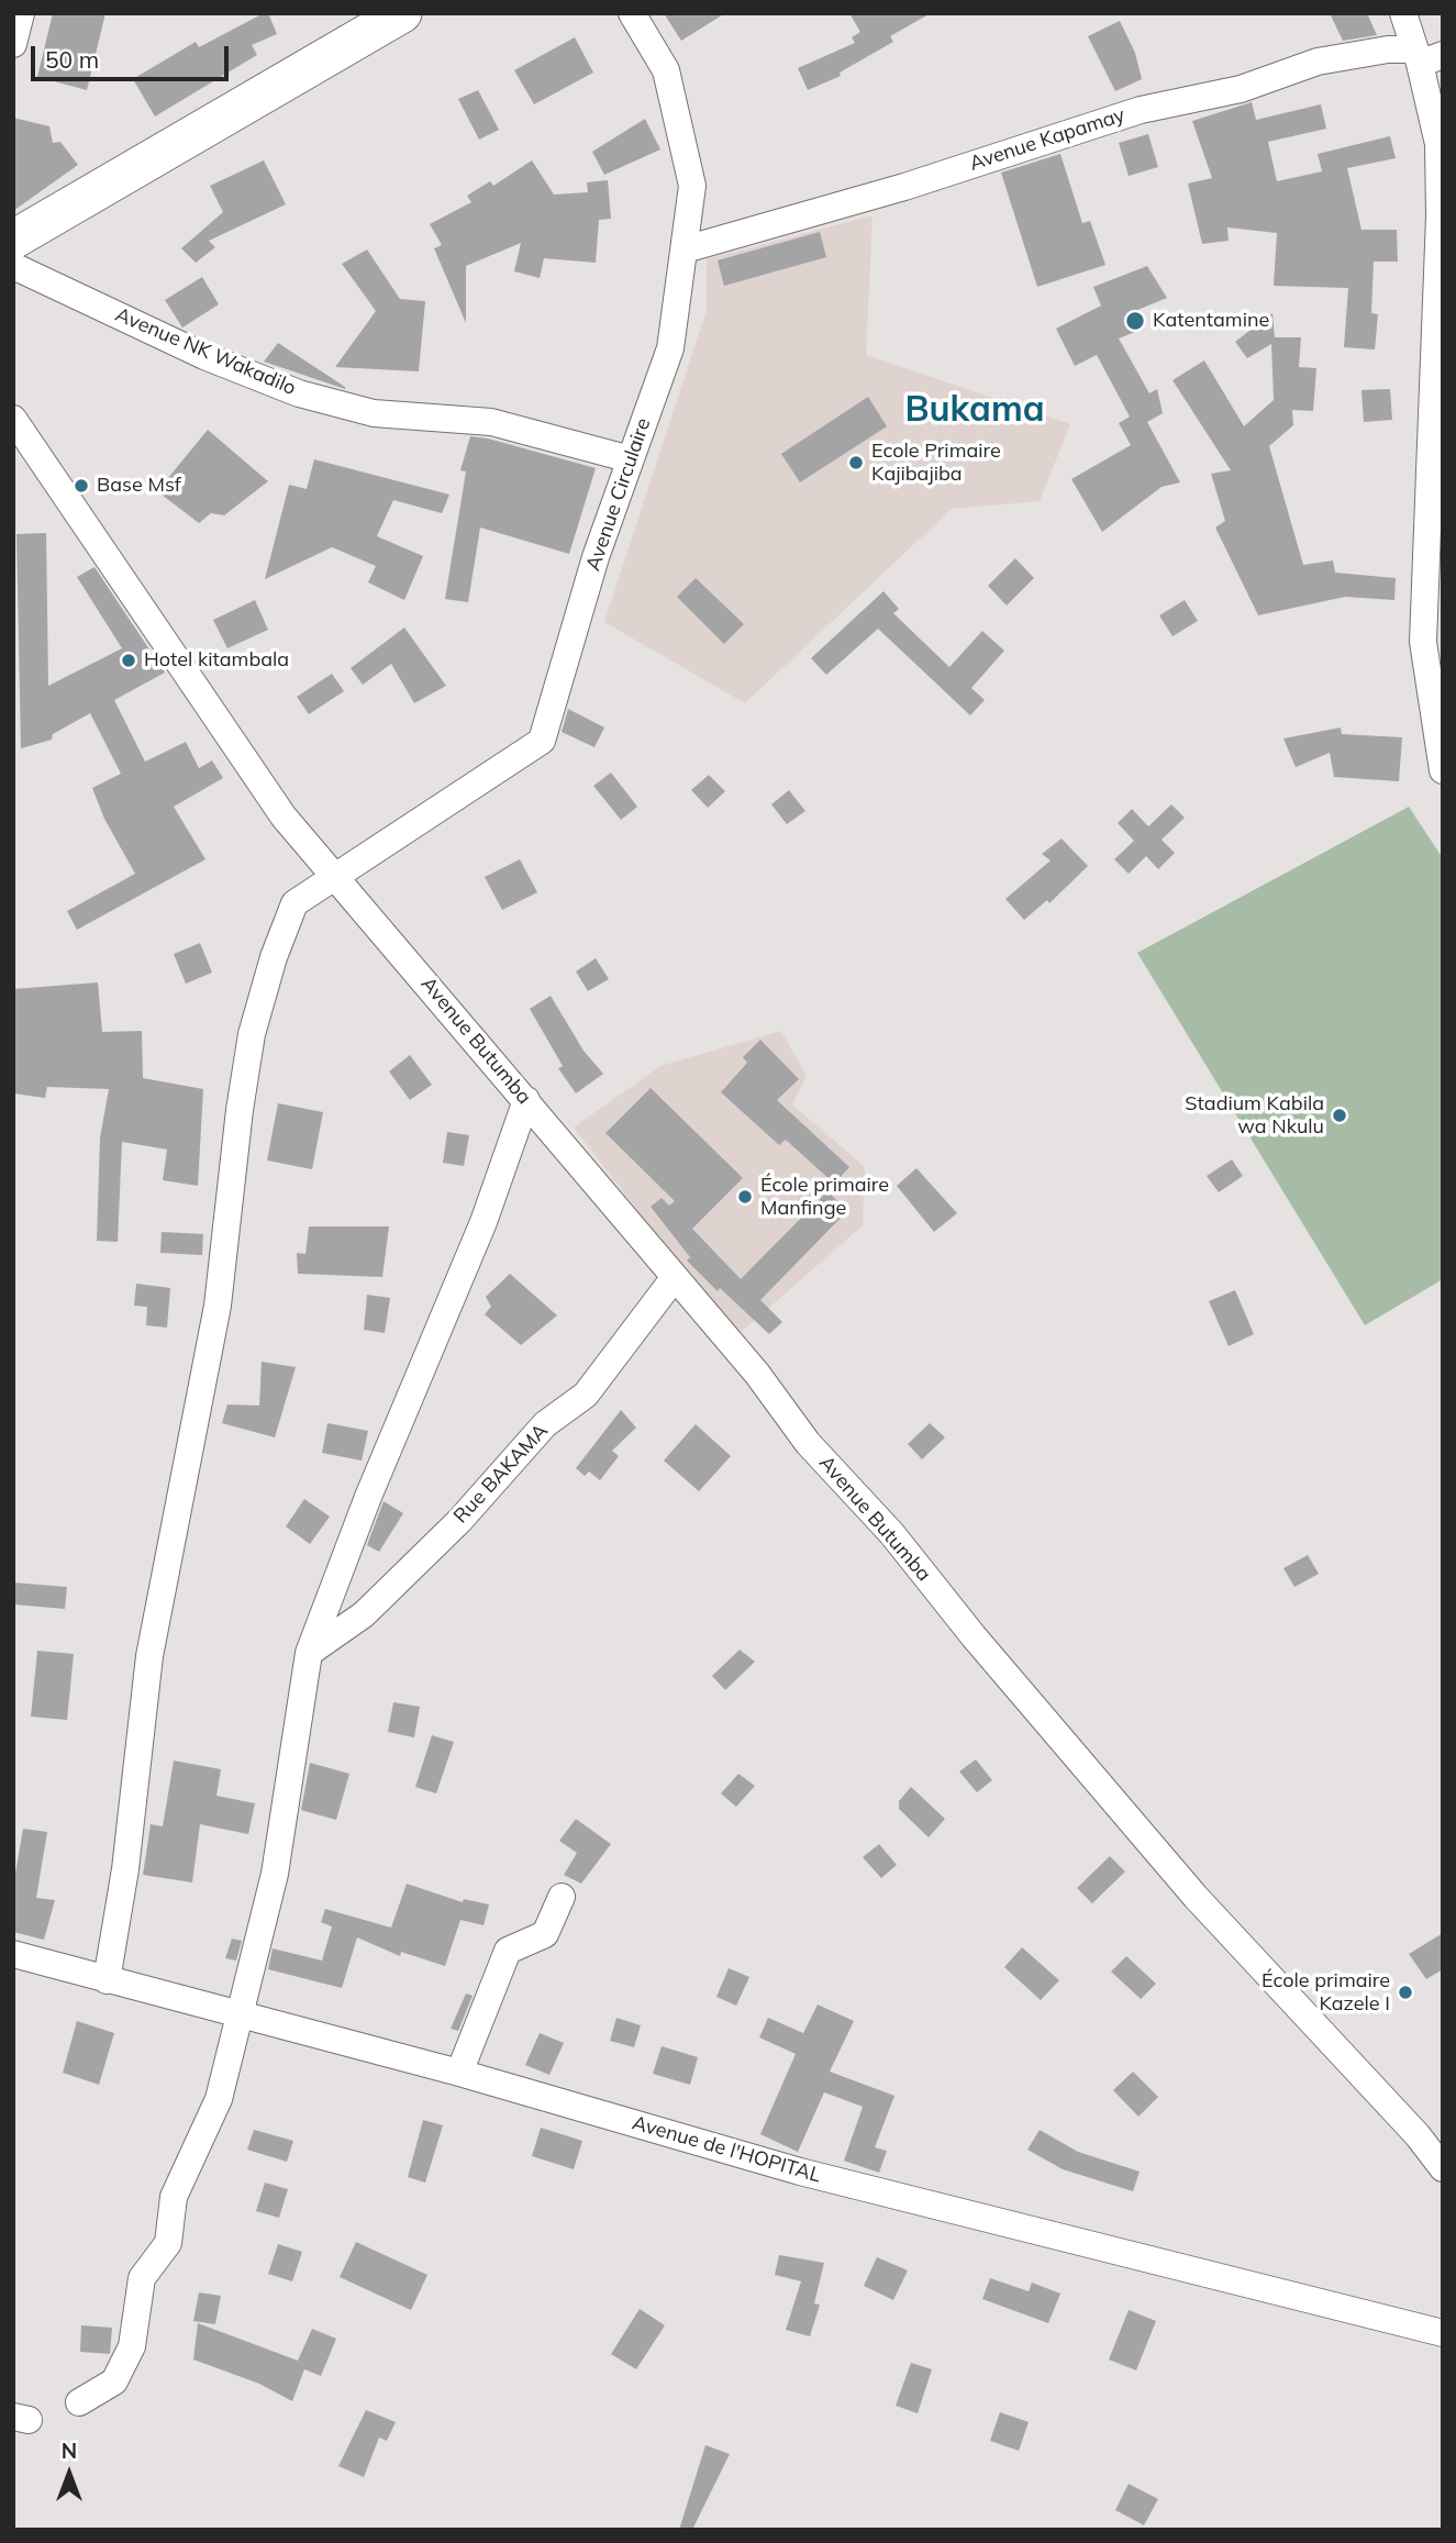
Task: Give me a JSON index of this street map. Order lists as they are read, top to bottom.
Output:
{
  "streets": {
    "street": [
      "Avenue Kapamay",
      "Avenue NK Wakadilo",
      "Avenue Circulaire",
      "Avenue Butumba",
      "Rue BAKAMA",
      "Avenue de l'HOPITAL"
    ]
  },
  "crossings": [
    ["Avenue Kapamay", "Avenue Circulaire"],
    ["Avenue NK Wakadilo", "Avenue Circulaire"],
    ["Avenue Circulaire", "Avenue Butumba"],
    ["Avenue Circulaire", "Avenue de l'HOPITAL"],
    ["Avenue Butumba", "Rue BAKAMA"]
  ],
  "districts": ["Bukama"],
  "places": [
    "Katentamine",
    "Ecole Primaire Kajibajiba",
    "Base Msf",
    "Hotel kitambala",
    "Stadium Kabila wa Nkulu",
    "École primaire Manfinge",
    "École primaire Kazele I"
  ],
  "scale_bar": "50 m",
  "north": "top"
}
